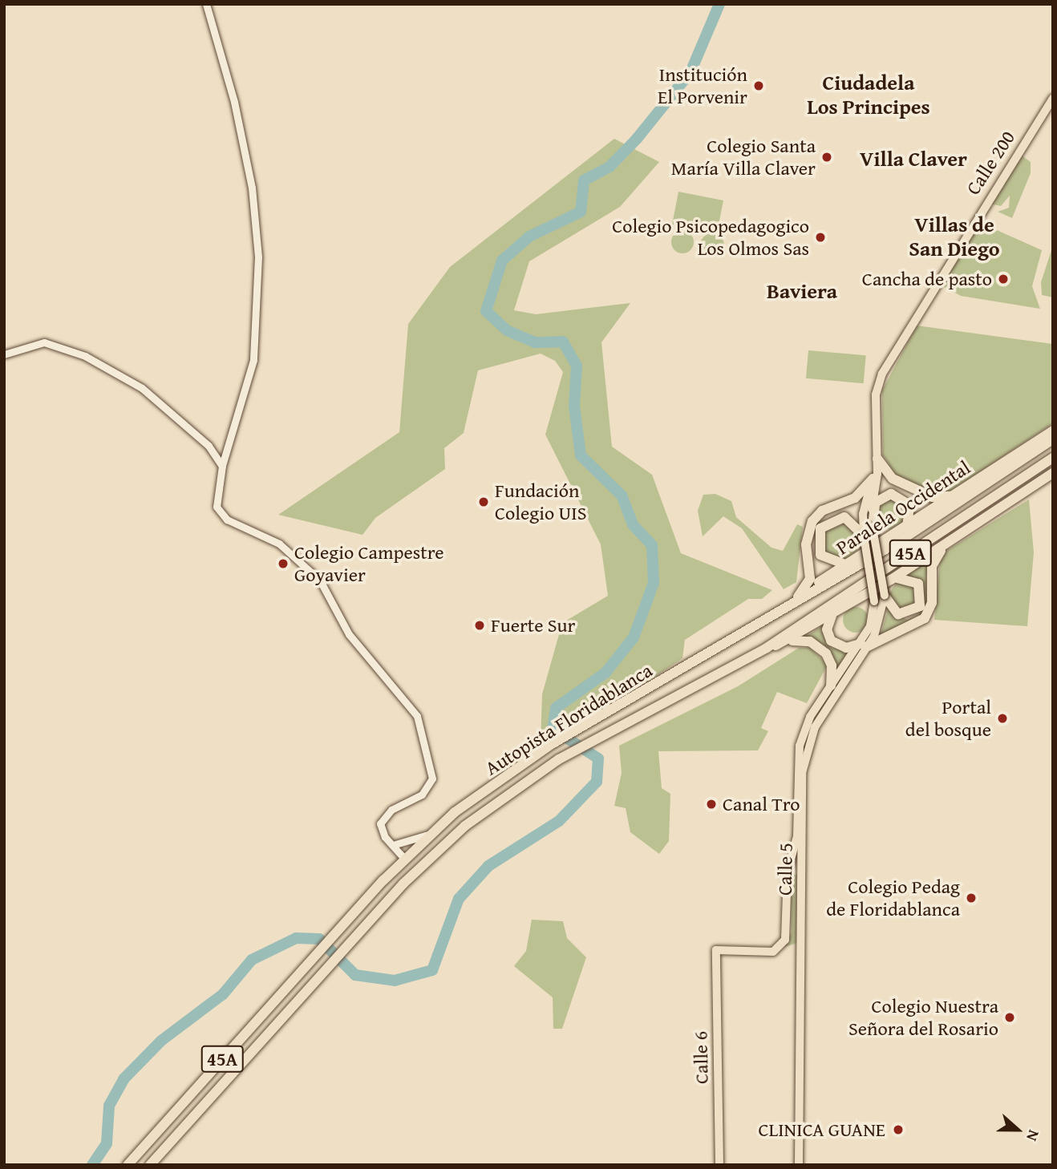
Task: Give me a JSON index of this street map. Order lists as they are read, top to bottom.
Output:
{
  "streets": {
    "highway": ["Paralela Occidental", "45A", "Autopista Floridablanca"],
    "main road": ["Calle 200", "Calle 5", "Calle 6"]
  },
  "crossings": [
    ["Calle 200", "Calle 5"],
    ["Paralela Occidental", "Autopista Floridablanca"],
    ["45A", "Autopista Floridablanca"],
    ["Calle 5", "Calle 6"]
  ],
  "districts": [
    "Ciudadela Los Principes",
    "Villa Claver",
    "Villas de San Diego",
    "Baviera"
  ],
  "places": [
    "Institución El Porvenir",
    "Colegio Santa María Villa Claver",
    "Colegio Psicopedagogico Los Olmos Sas",
    "Cancha de pasto",
    "Fundación Colegio UIS",
    "Colegio Campestre Goyavier",
    "Fuerte Sur",
    "Portal del bosque",
    "Canal Tro",
    "Colegio Pedag de Floridablanca",
    "Colegio Nuestra Señora del Rosario",
    "CLINICA GUANE"
  ],
  "north": "right"
}
